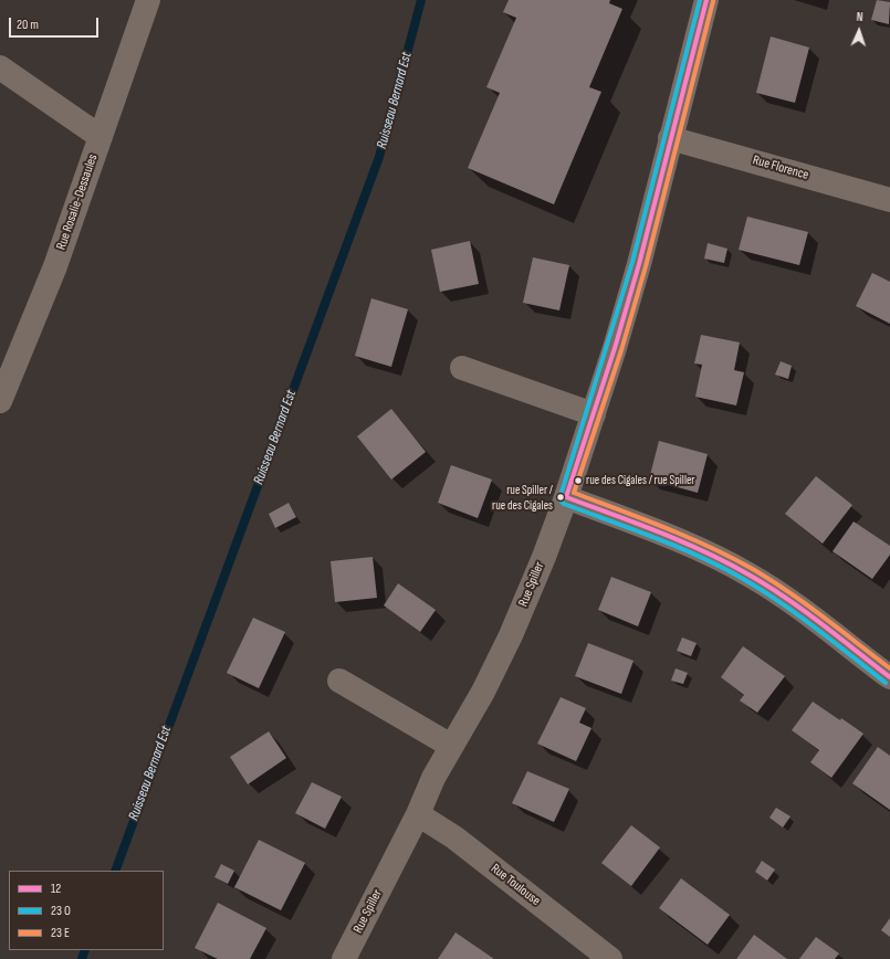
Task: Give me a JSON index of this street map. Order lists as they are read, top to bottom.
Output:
{
  "streets": {
    "street": [
      "Rue Florence",
      "Rue Rosalie-Dessaules",
      "Rue Spiller",
      "Rue Toulouse"
    ]
  },
  "crossings": [
    ["Rue Florence", "Rue Spiller"],
    ["Rue Spiller", "Rue Toulouse"]
  ],
  "water": ["Ruisseau Bernard Est"],
  "places": ["rue des Cigales / rue Spiller", "rue Spiller / rue des Cigales"],
  "lines": ["transit line 12"],
  "legend": ["12", "23 O", "23 E"],
  "scale_bar": "20 m",
  "north": "top"
}
